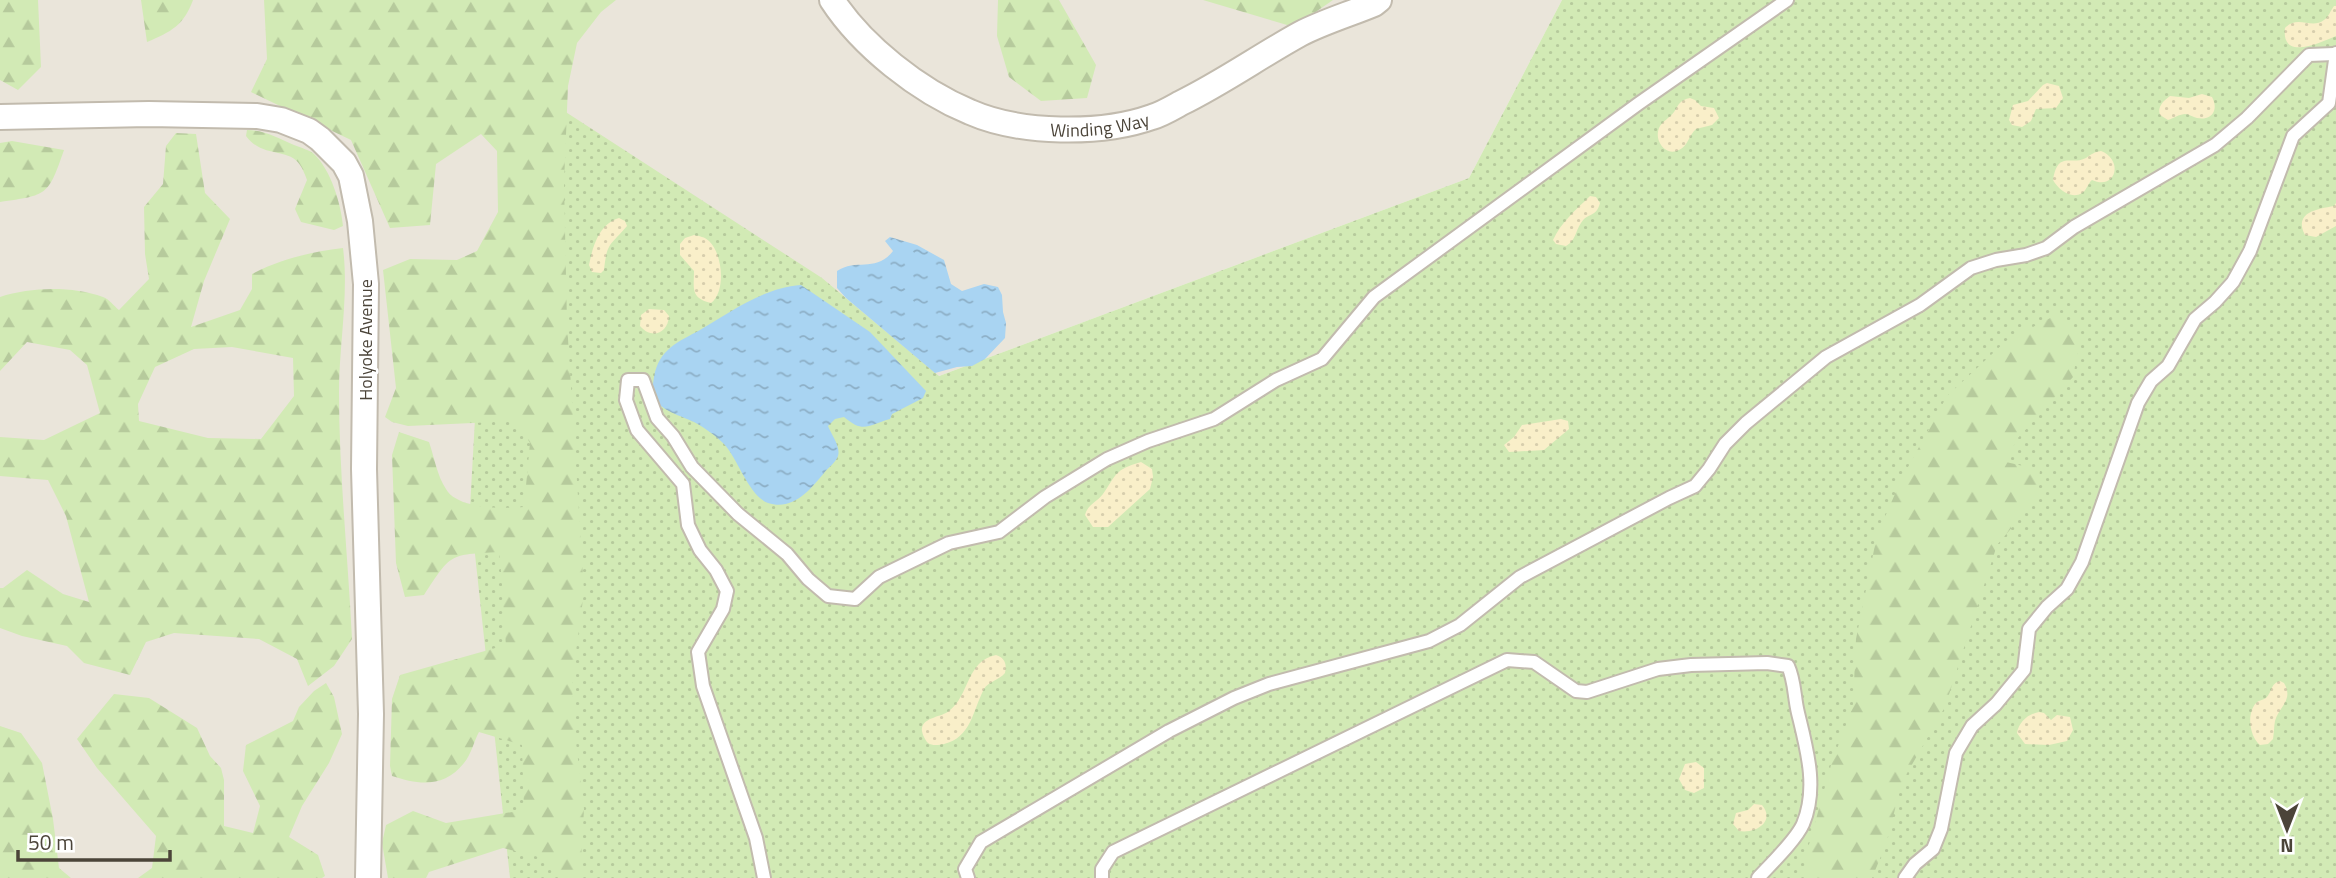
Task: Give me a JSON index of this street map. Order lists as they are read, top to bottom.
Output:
{
  "streets": {
    "street": ["Winding Way", "Holyoke Avenue"]
  },
  "scale_bar": "50 m",
  "north": "bottom"
}
